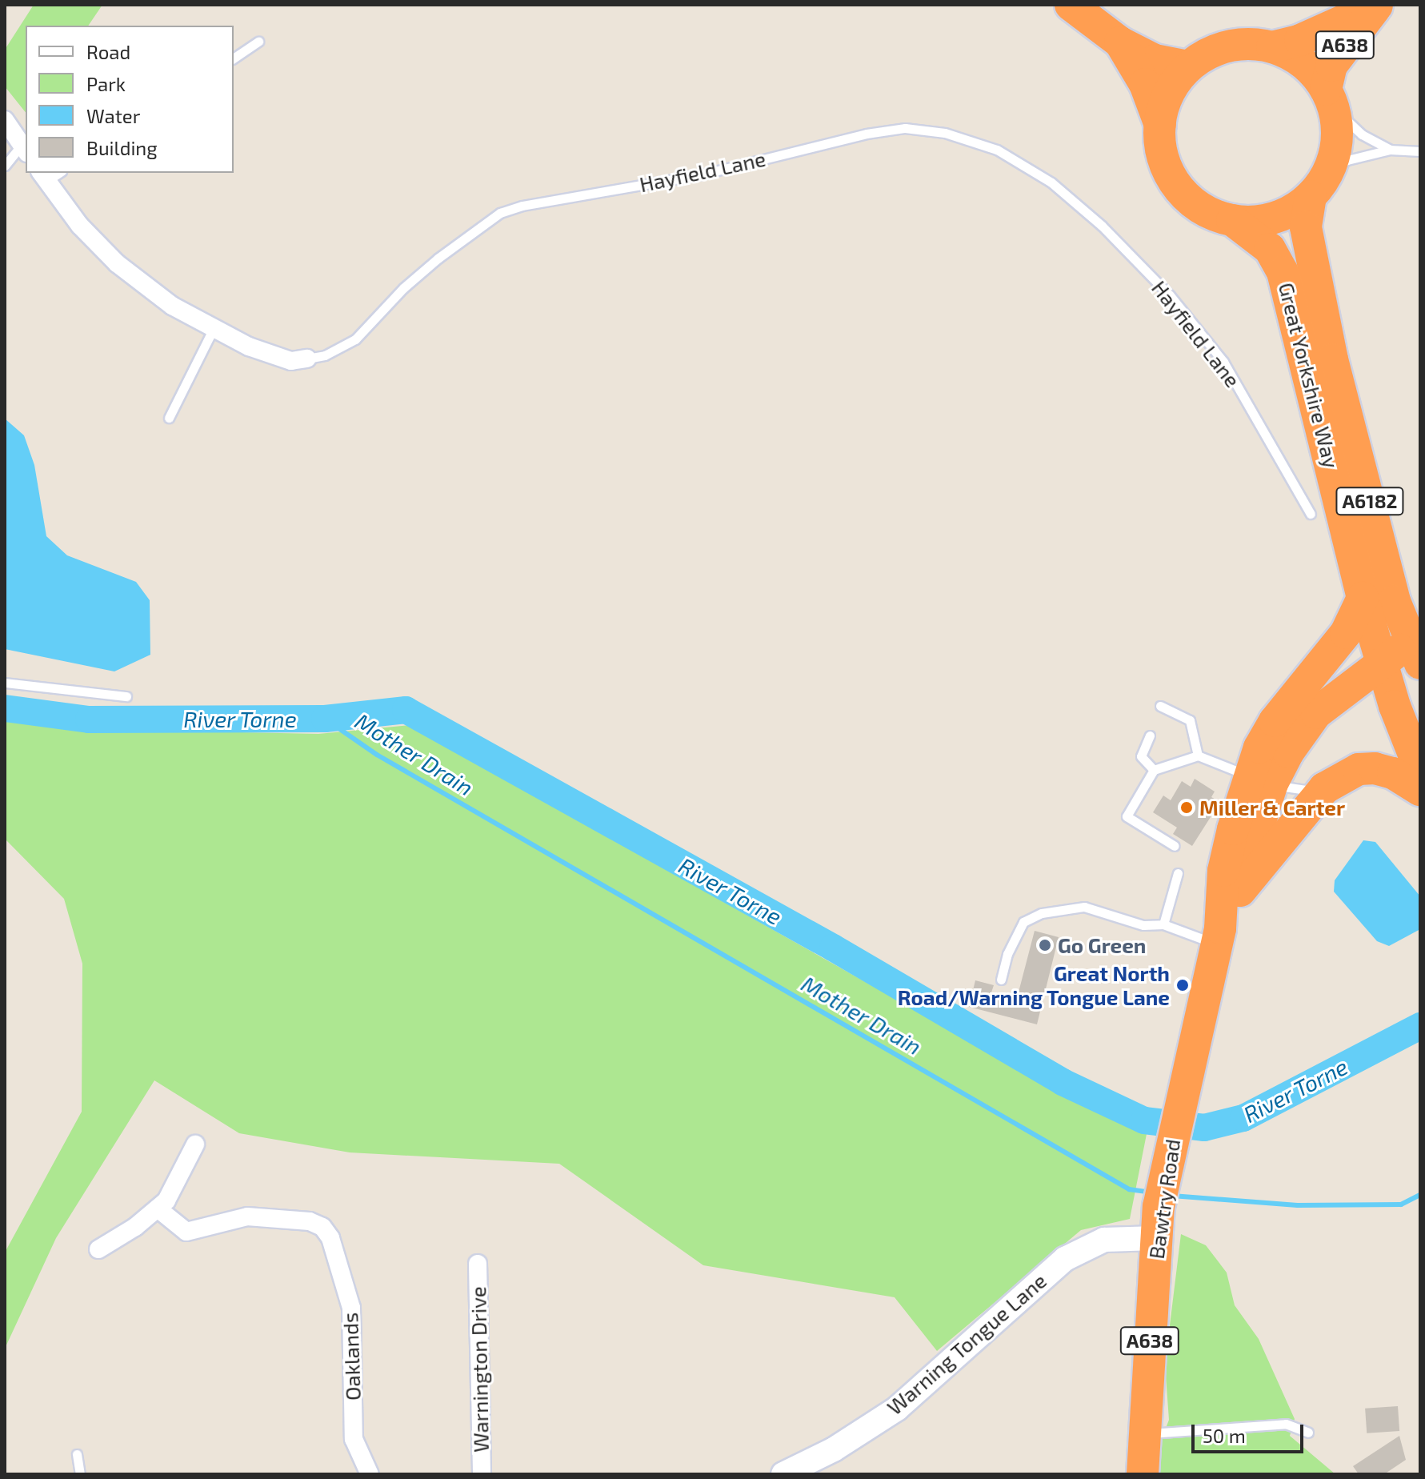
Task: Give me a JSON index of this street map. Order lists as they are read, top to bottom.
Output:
{
  "streets": {
    "highway": [
      "A638",
      "Great Yorkshire Way",
      "A6182",
      "Bawtry Road"
    ],
    "street": [
      "Hayfield Lane",
      "Warning Tongue Lane",
      "Oaklands",
      "Warnington Drive"
    ]
  },
  "crossings": [
    ["A638", "Great Yorkshire Way"],
    ["Great Yorkshire Way", "Bawtry Road"],
    ["Bawtry Road", "Warning Tongue Lane"]
  ],
  "water": ["River Torne", "Mother Drain"],
  "places": ["Miller & Carter", "Go Green", "Great North Road/Warning Tongue Lane"],
  "legend": [
    "Road",
    "Park",
    "Water",
    "Building"
  ],
  "scale_bar": "50 m"
}
